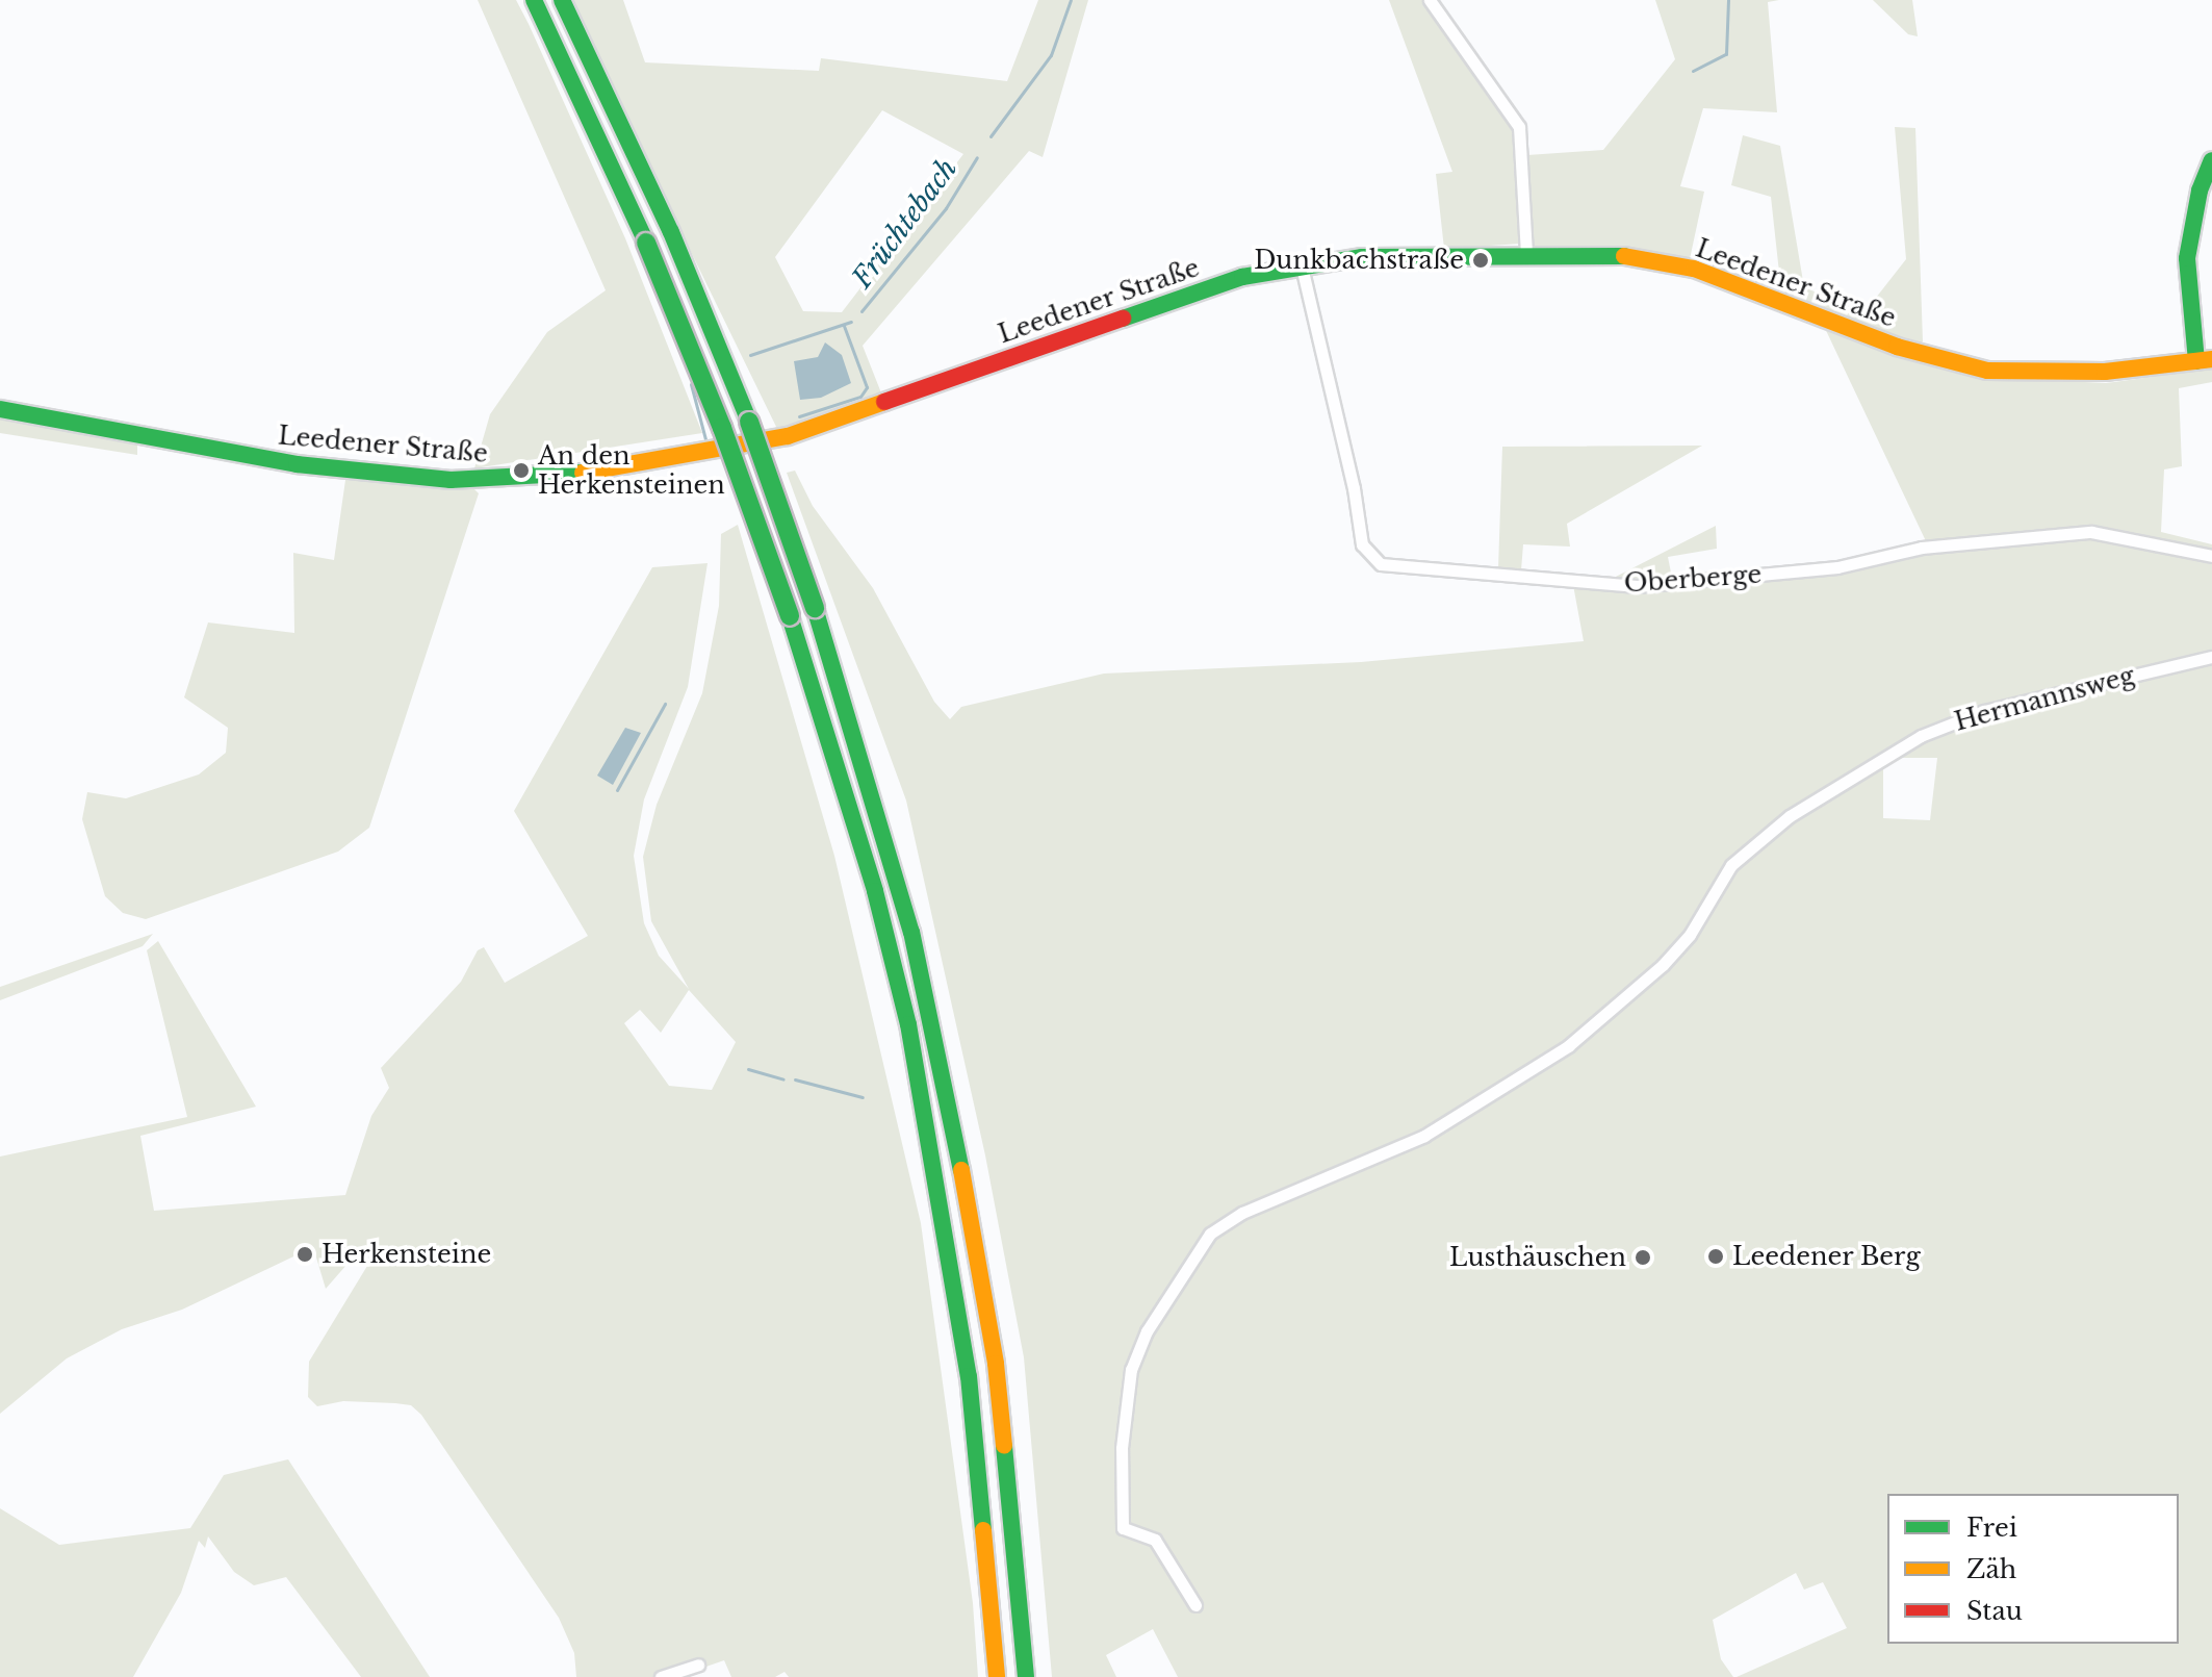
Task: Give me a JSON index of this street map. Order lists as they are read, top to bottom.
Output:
{
  "streets": {
    "main road": ["Leedener Straße"],
    "street": ["Oberberge", "Hermannsweg"]
  },
  "crossings": [
    ["Leedener Straße", "Oberberge"]
  ],
  "water": ["Früchtebach"],
  "places": [
    "Dunkbachstraße",
    "An den Herkensteinen",
    "Herkensteine",
    "Leedener Berg",
    "Lusthäuschen"
  ],
  "legend": ["Frei", "Zäh", "Stau"]
}
